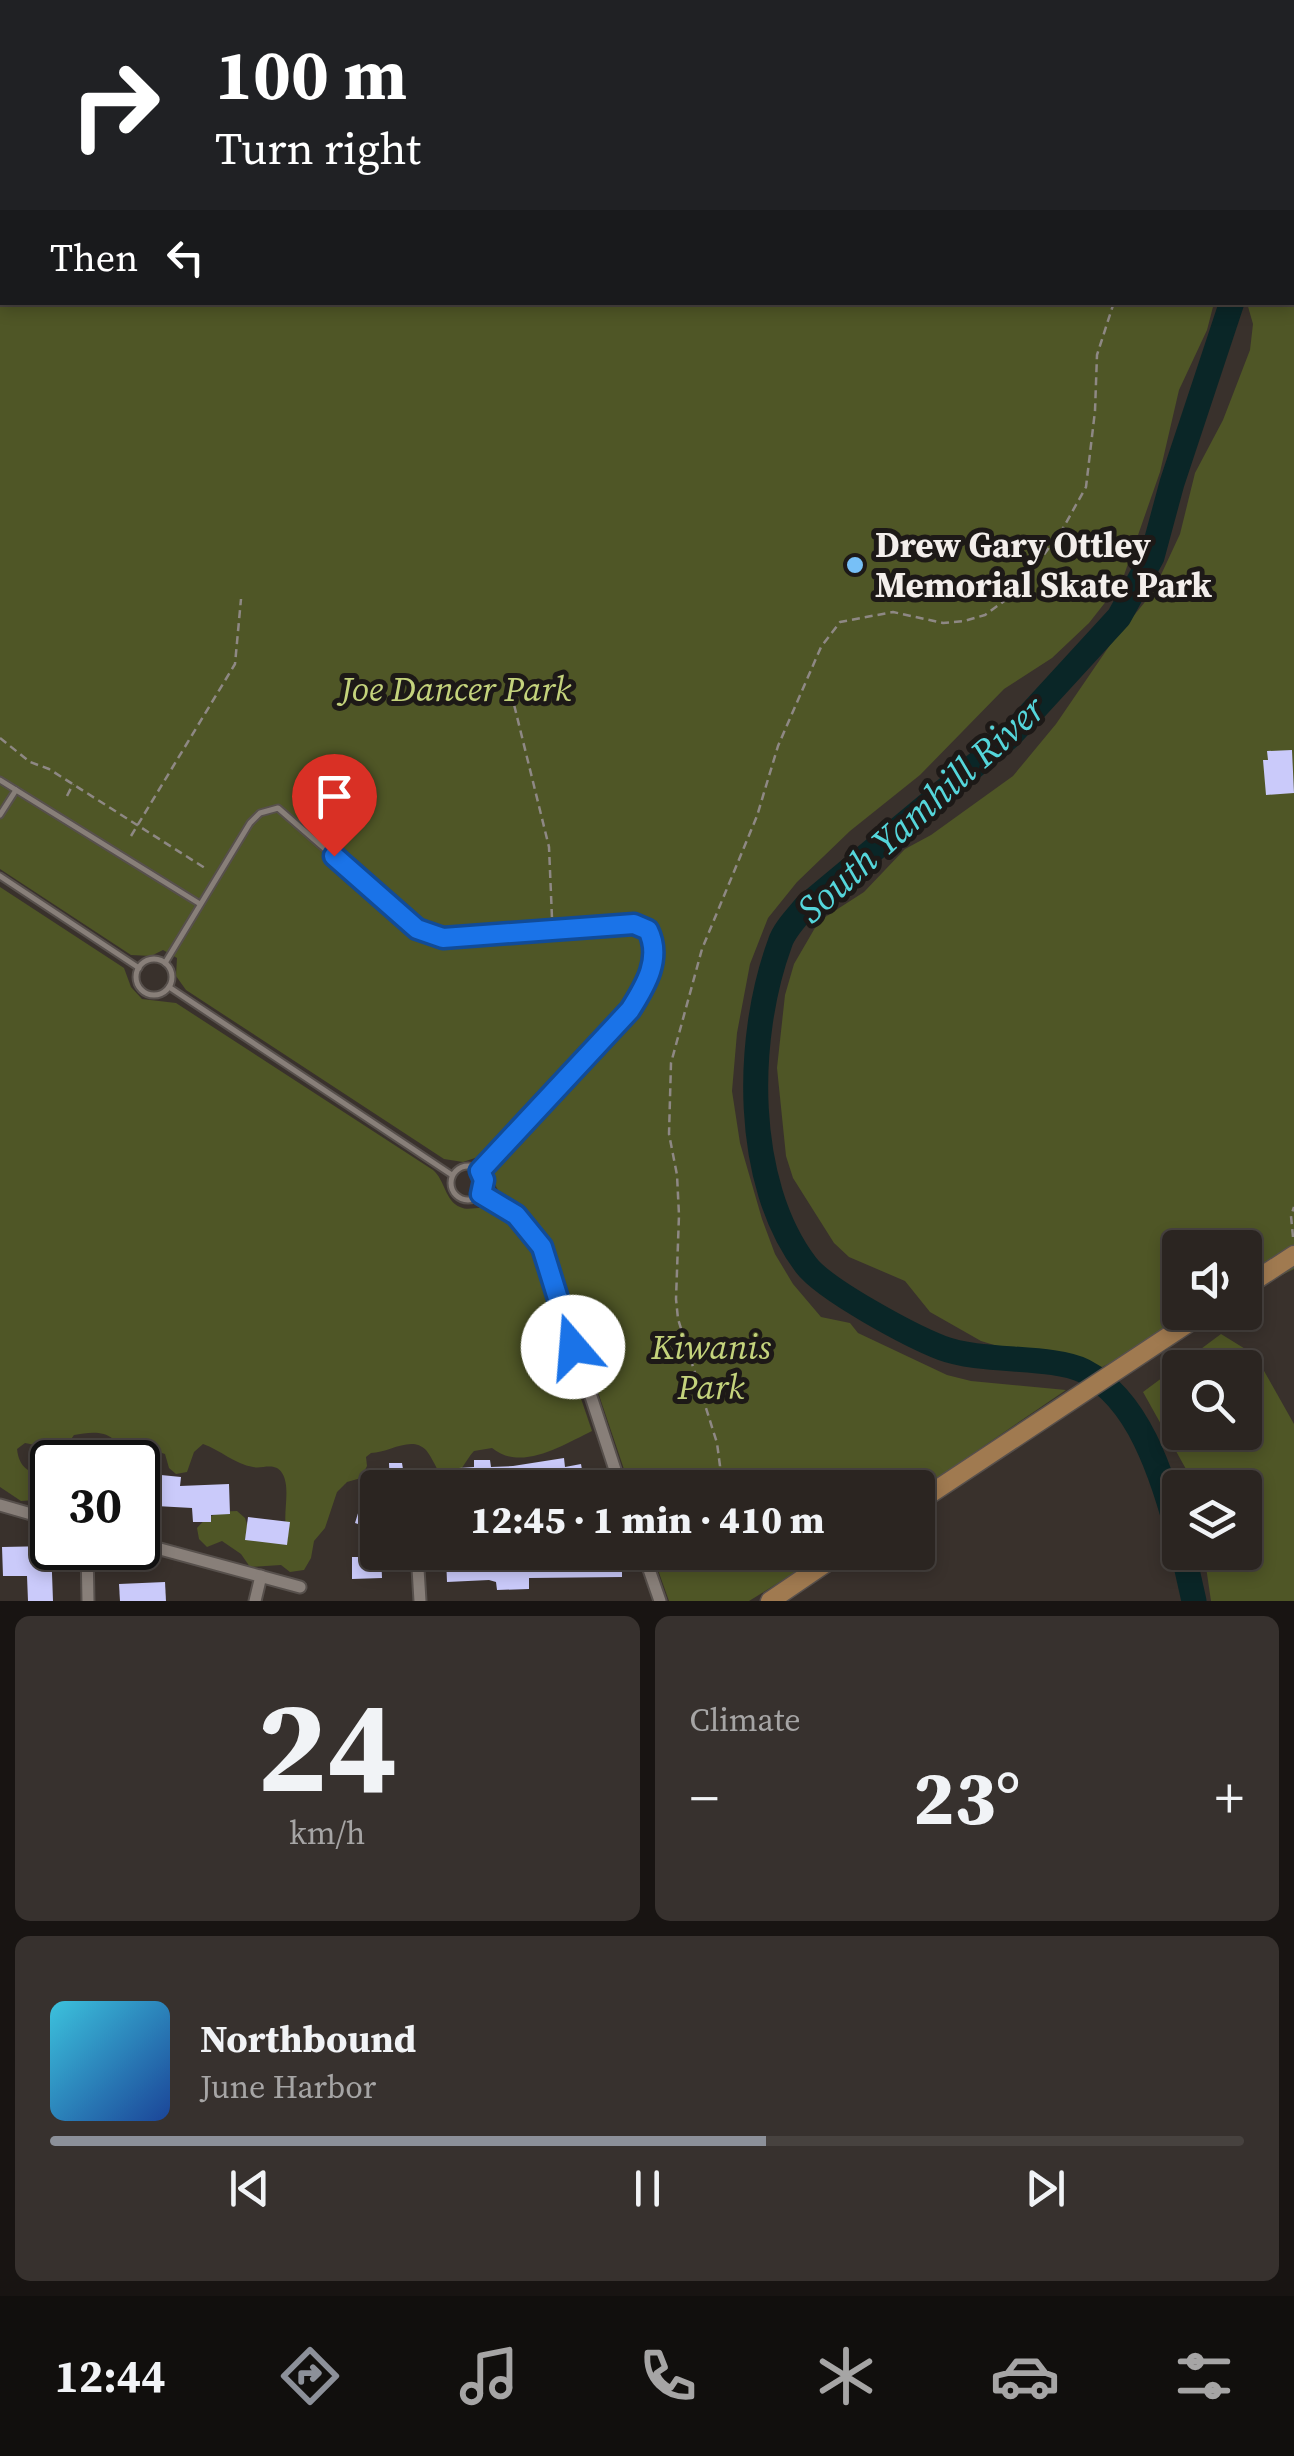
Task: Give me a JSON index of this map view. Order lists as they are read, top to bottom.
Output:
{
  "water": ["South Yamhill River"],
  "parks": ["Joe Dancer Park", "Kiwanis Park"],
  "places": ["Drew Gary Ottley Memorial Skate Park"],
  "page": {
    "turn": ["100 m", "Turn right"],
    "then": "Then",
    "limit": "30",
    "trip": "12:45 · 1 min · 410 m",
    "tile": [
      ["24", "km/h"],
      "Climate"
    ],
    "heat": ["−", "23°", "+"],
    "song": ["Northbound", "June Harbor"],
    "tabs": "12:44"
  }
}
